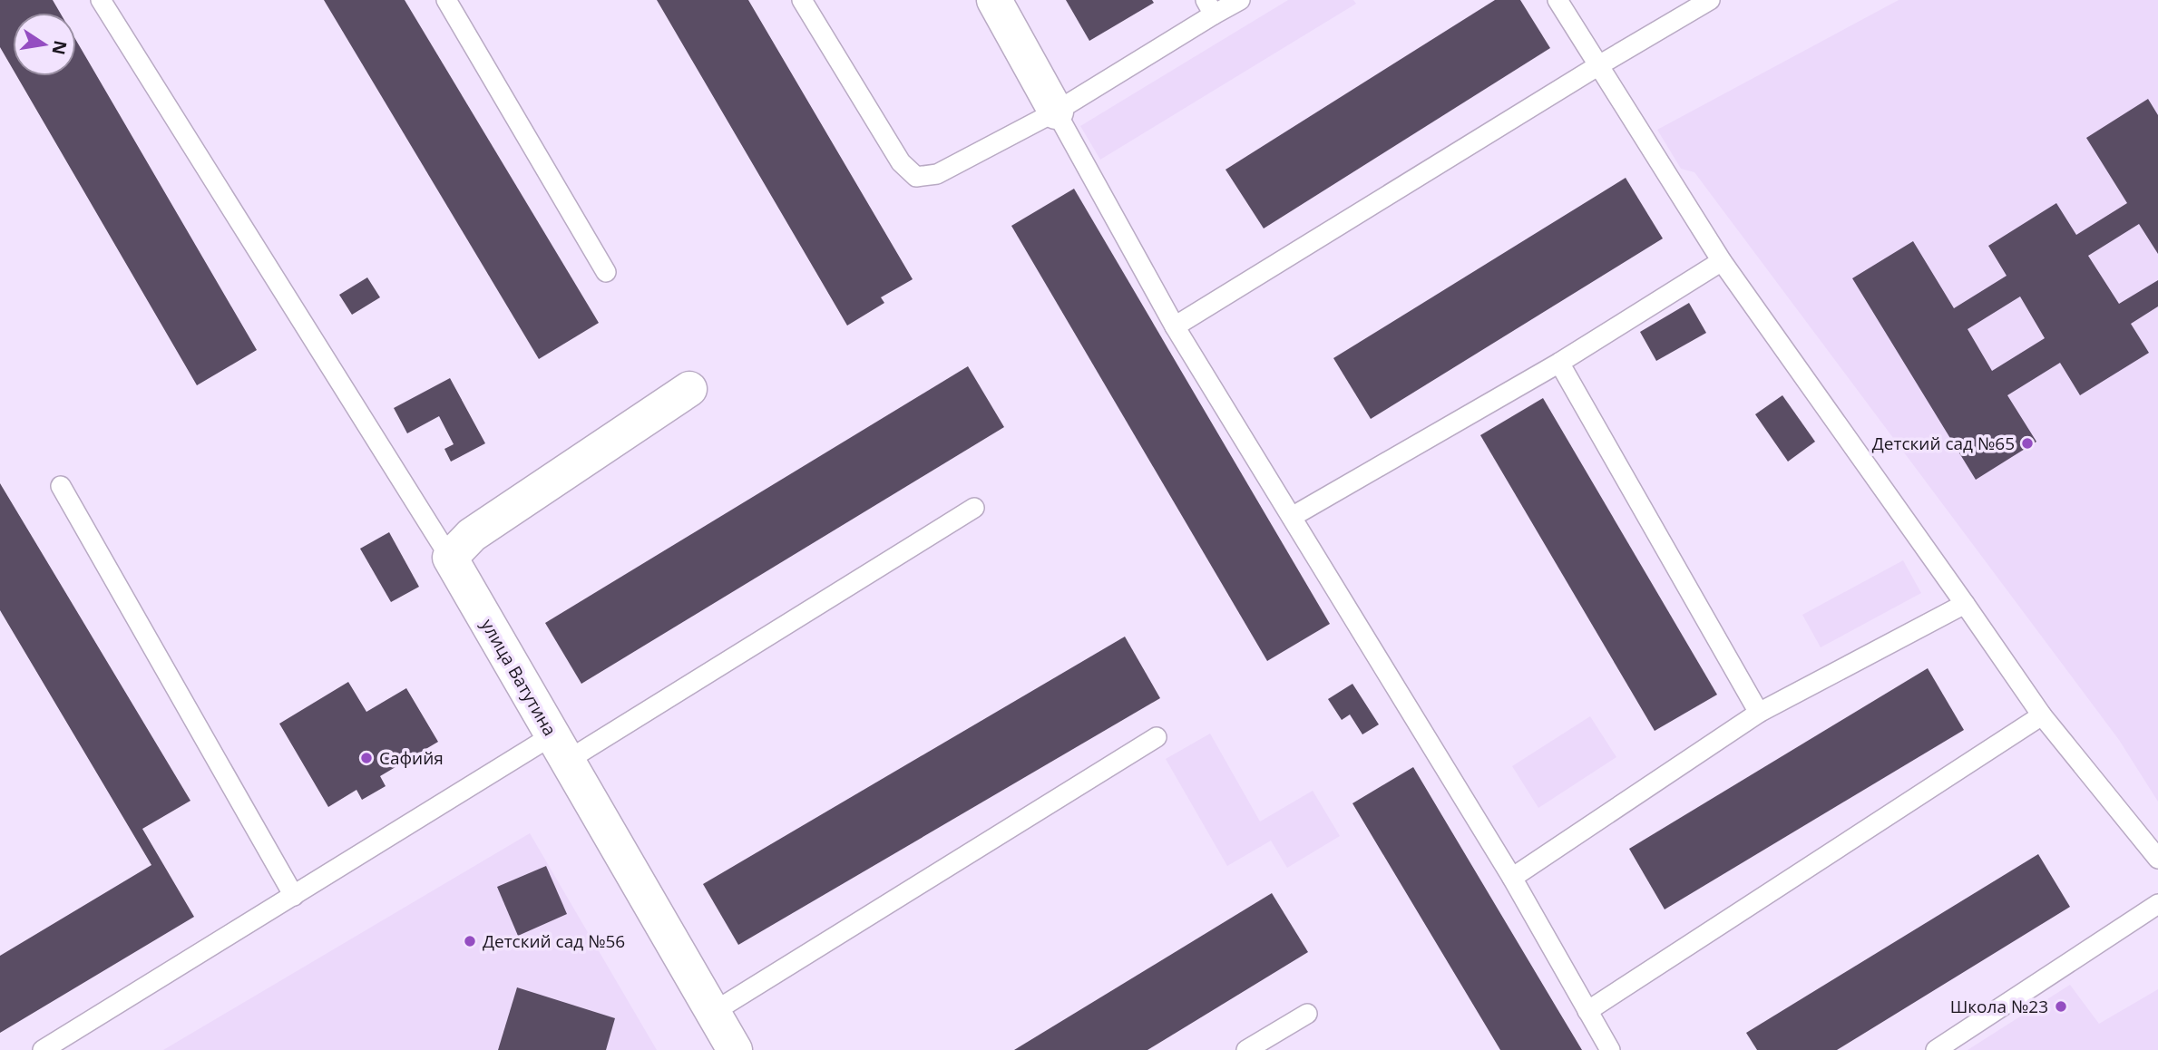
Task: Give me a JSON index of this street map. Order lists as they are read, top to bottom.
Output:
{
  "streets": {
    "street": ["улица Ватутина"]
  },
  "places": [
    "Детский сад №65",
    "Сафийя",
    "Детский сад №56",
    "Школа №23"
  ],
  "north": "right"
}
